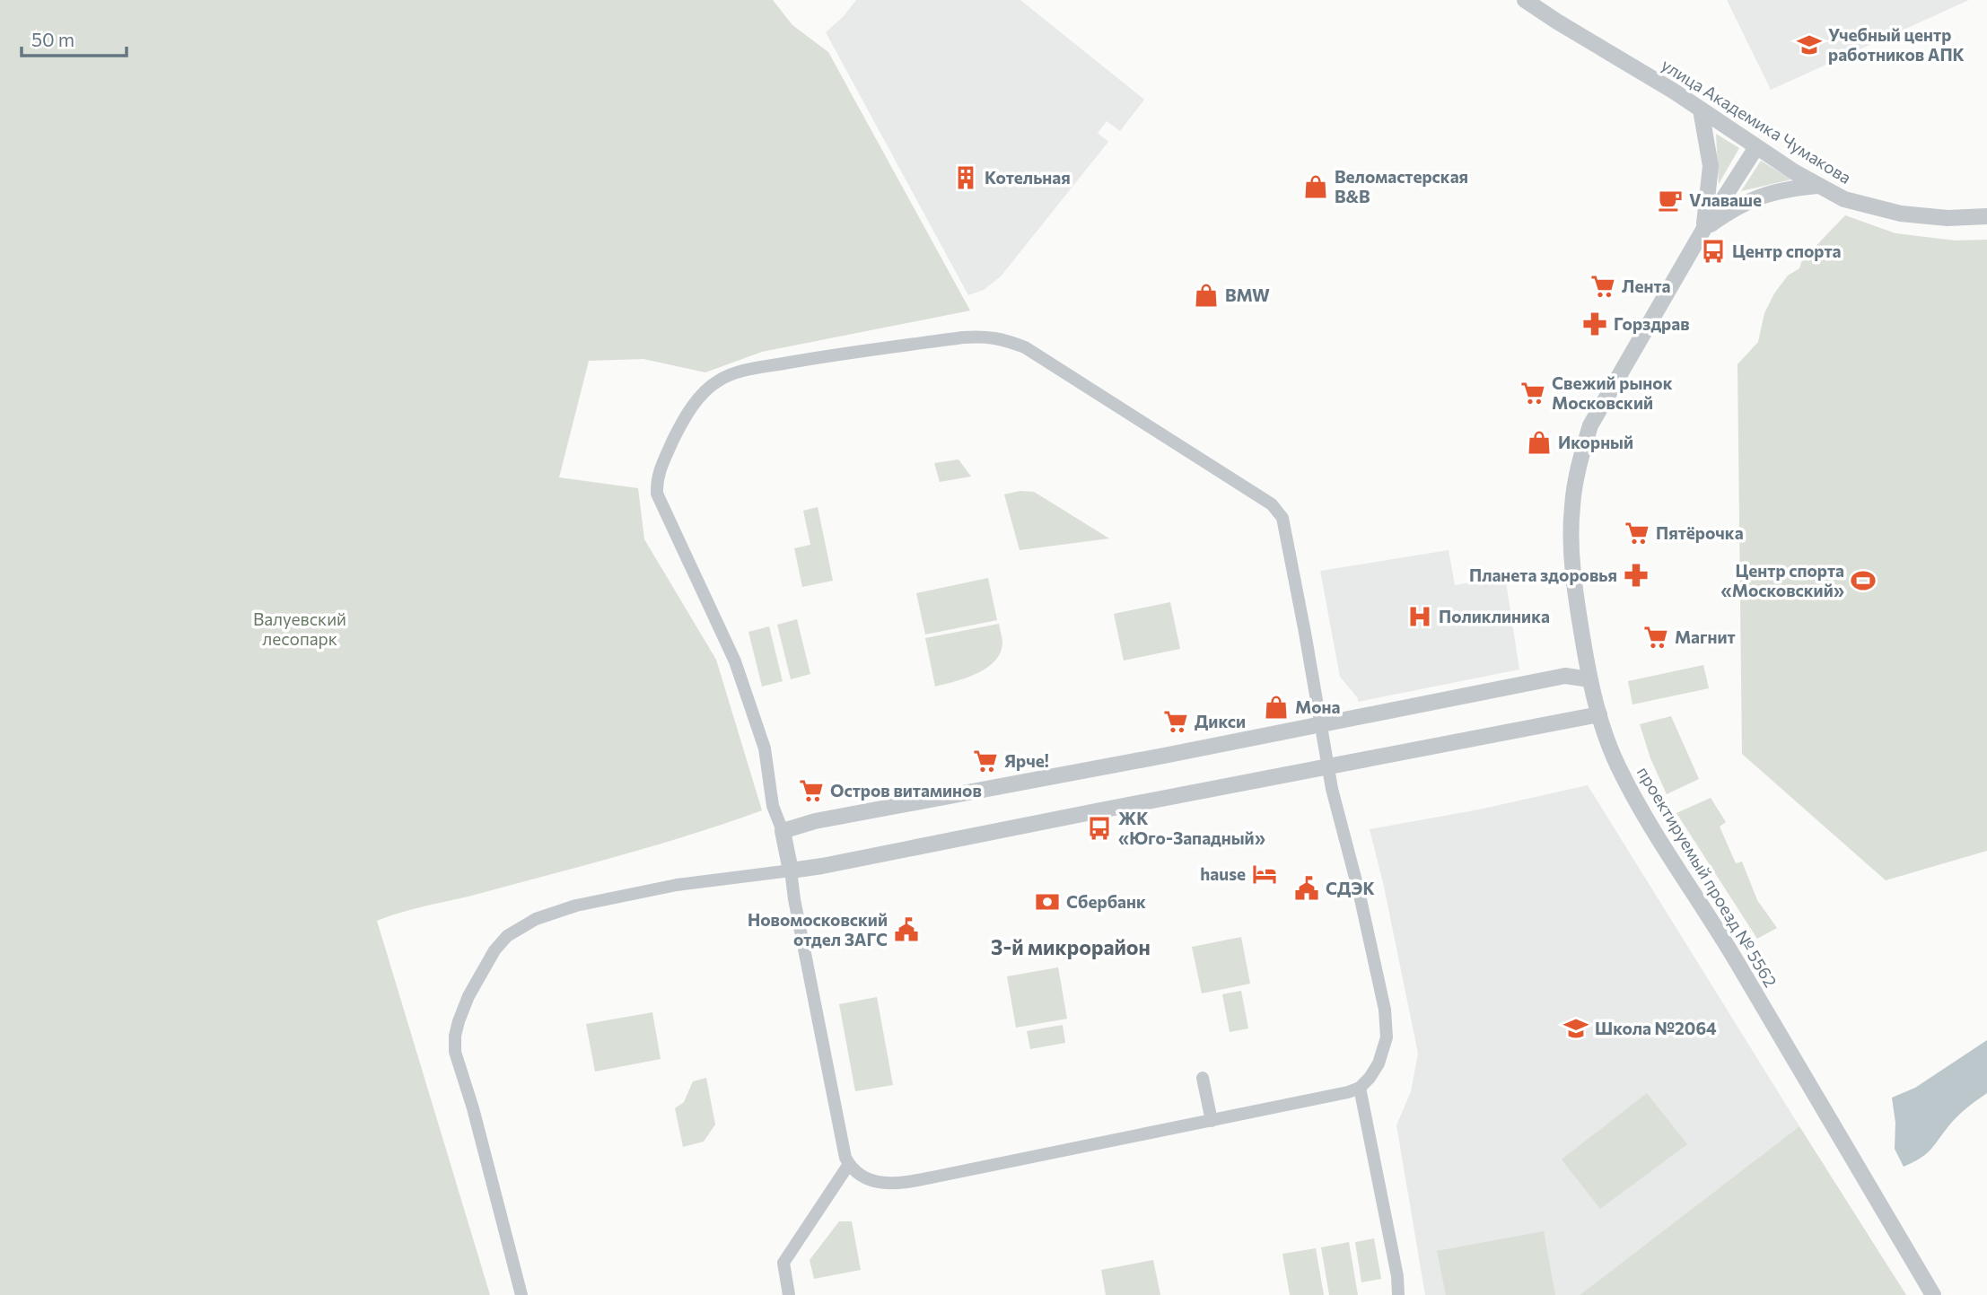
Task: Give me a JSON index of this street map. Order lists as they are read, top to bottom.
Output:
{
  "streets": {
    "street": ["улица Академика Чумакова", "проектируемый проезд № 5562"]
  },
  "crossings": [
    ["улица Академика Чумакова", "проектируемый проезд № 5562"]
  ],
  "districts": ["3-й микрорайон"],
  "parks": ["Валуевский лесопарк"],
  "places": {
    "school or university": ["Учебный центр работников АПК", "Школа №2064"],
    "building": ["Котельная"],
    "shop": [
      "Веломастерская B&B",
      "BMW",
      "Икорный",
      "Мона"
    ],
    "cafe": ["Vлаваше"],
    "bus stop": ["Центр спорта", "ЖК «Юго-Западный»"],
    "supermarket": [
      "Лента",
      "Свежий рынок Московский",
      "Пятёрочка",
      "Магнит",
      "Дикси",
      "Ярче!",
      "Остров витаминов"
    ],
    "pharmacy": ["Горздрав", "Планета здоровья"],
    "sports": ["Центр спорта «Московский»"],
    "hospital": ["Поликлиника"],
    "hotel": ["hause"],
    "public building": ["СДЭК", "Новомосковский отдел ЗАГС"],
    "bank": ["Сбербанк"]
  },
  "scale_bar": "50 m"
}
